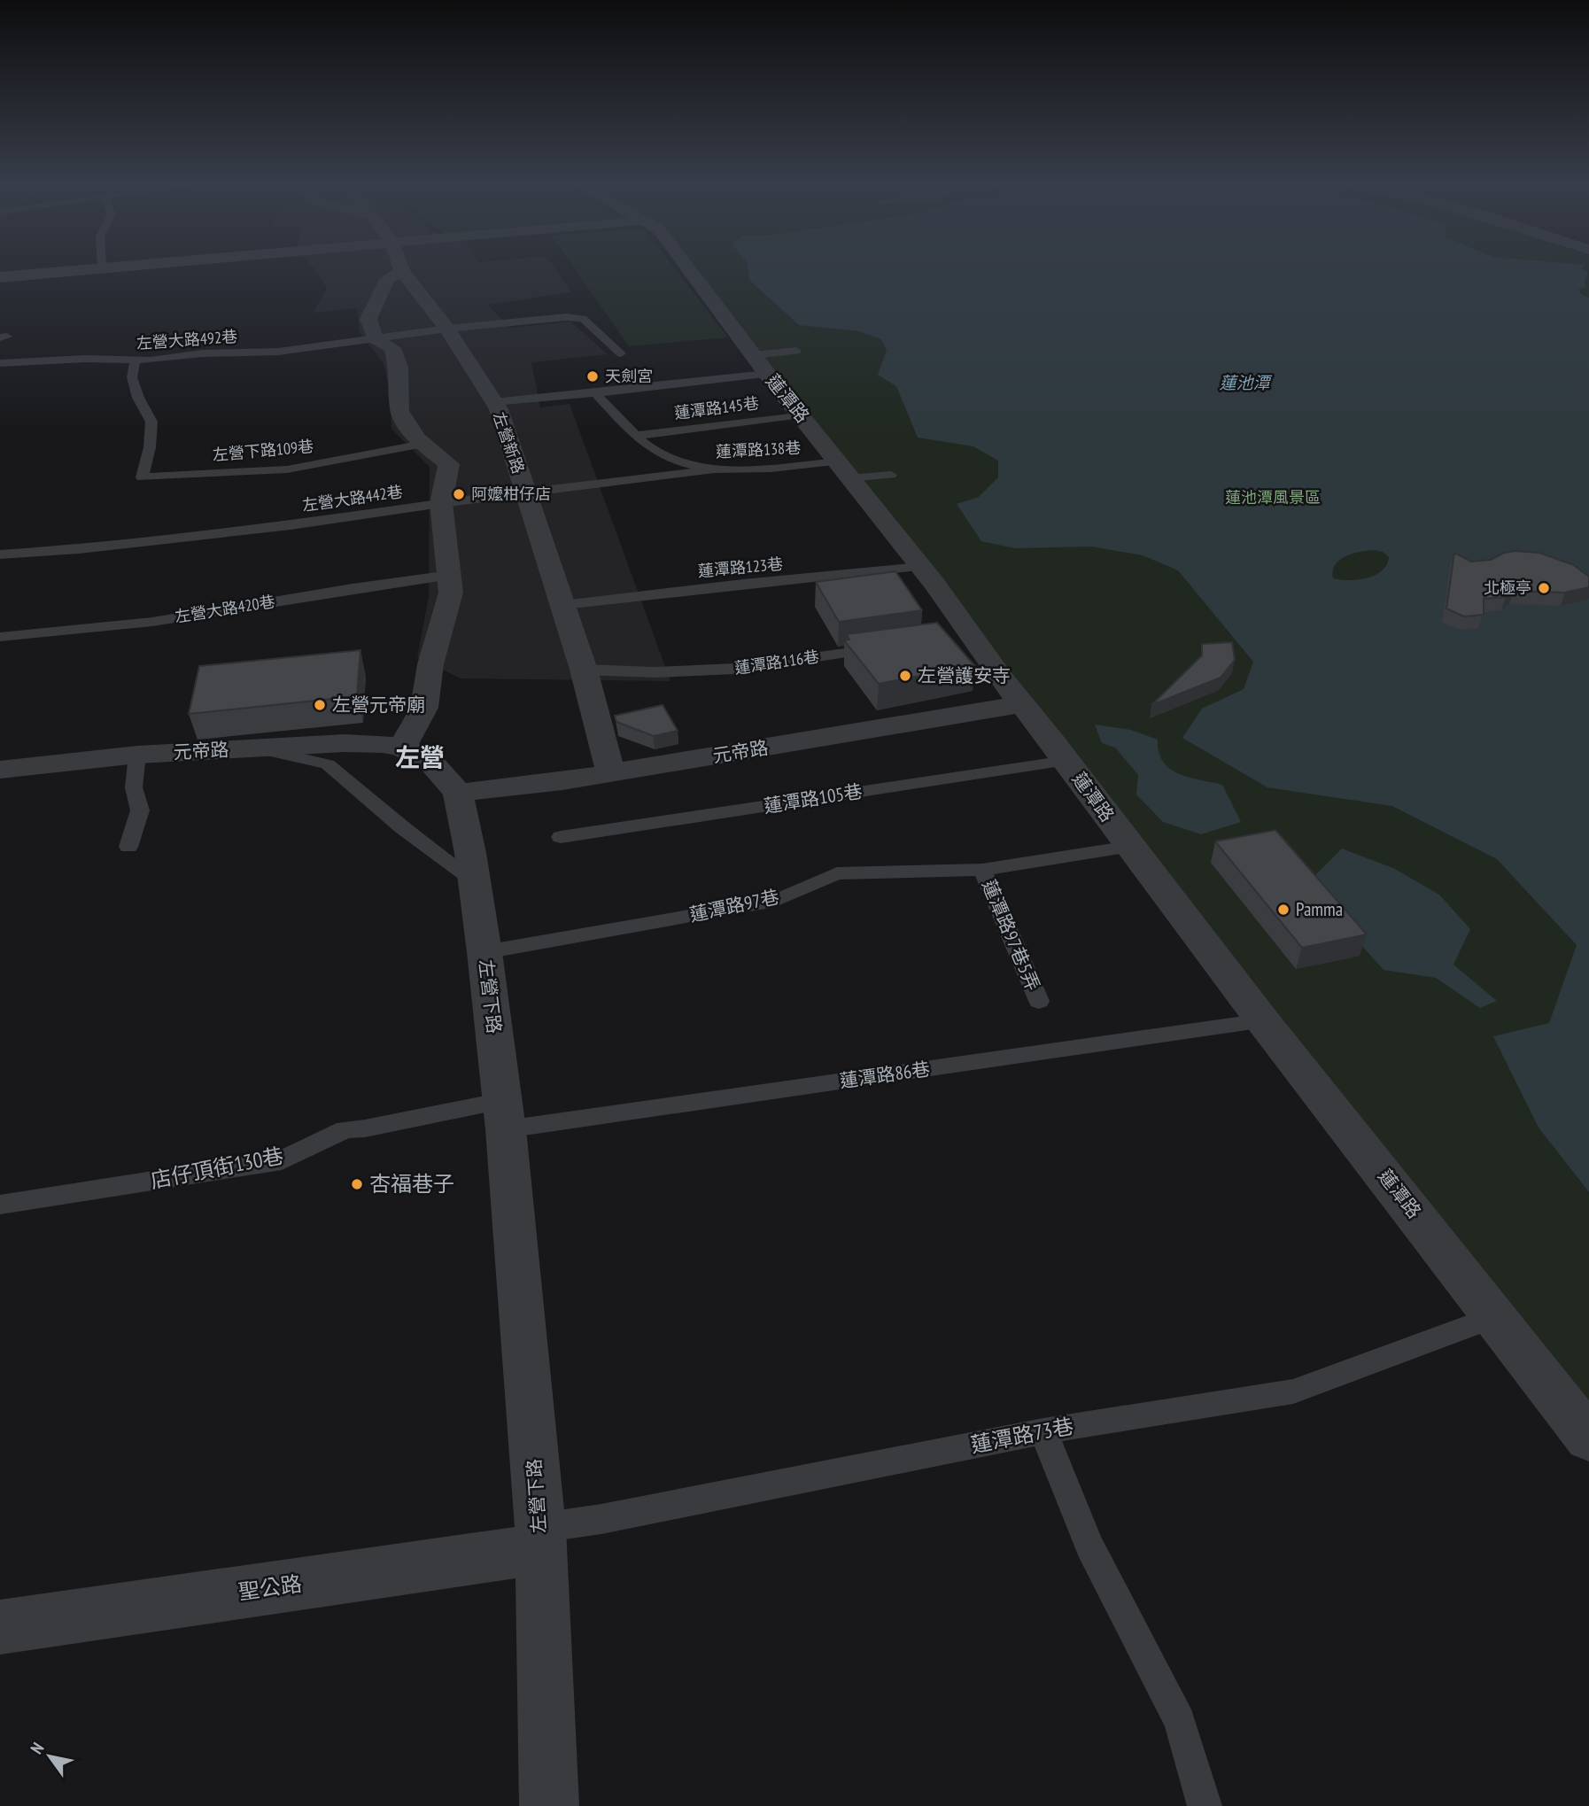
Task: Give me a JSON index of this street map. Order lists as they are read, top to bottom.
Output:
{
  "streets": {
    "street": [
      "蓮潭路",
      "左營新路",
      "元帝路",
      "左營下路",
      "聖公路"
    ],
    "lane": [
      "左營大路492巷",
      "蓮潭路145巷",
      "蓮潭路138巷",
      "左營下路109巷",
      "左營大路442巷",
      "蓮潭路123巷",
      "左營大路420巷",
      "蓮潭路116巷",
      "蓮潭路105巷",
      "蓮潭路97巷",
      "蓮潭路97巷5弄",
      "蓮潭路86巷",
      "店仔頂街130巷",
      "蓮潭路73巷"
    ]
  },
  "crossings": [
    ["左營大路492巷", "左營新路"],
    ["左營大路492巷", "左營下路109巷"],
    ["蓮潭路", "蓮潭路145巷"],
    ["蓮潭路", "蓮潭路138巷"],
    ["蓮潭路", "蓮潭路123巷"],
    ["蓮潭路", "元帝路"],
    ["蓮潭路", "蓮潭路105巷"],
    ["蓮潭路", "蓮潭路97巷"],
    ["蓮潭路", "蓮潭路86巷"],
    ["蓮潭路", "蓮潭路73巷"],
    ["蓮潭路145巷", "蓮潭路138巷"],
    ["左營新路", "左營大路442巷"],
    ["左營新路", "蓮潭路123巷"],
    ["左營新路", "蓮潭路116巷"],
    ["左營新路", "元帝路"],
    ["蓮潭路138巷", "左營大路442巷"],
    ["元帝路", "左營下路"],
    ["蓮潭路97巷", "蓮潭路97巷5弄"],
    ["蓮潭路97巷", "左營下路"],
    ["左營下路", "蓮潭路86巷"],
    ["左營下路", "店仔頂街130巷"],
    ["左營下路", "蓮潭路73巷"],
    ["左營下路", "聖公路"],
    ["蓮潭路86巷", "店仔頂街130巷"],
    ["蓮潭路73巷", "聖公路"]
  ],
  "districts": ["左營"],
  "water": ["蓮池潭"],
  "parks": ["蓮池潭風景區"],
  "places": [
    "天劍宮",
    "阿嬤柑仔店",
    "北極亭",
    "左營護安寺",
    "左營元帝廟",
    "Pamma",
    "杏福巷子"
  ],
  "north": "top left"
}
